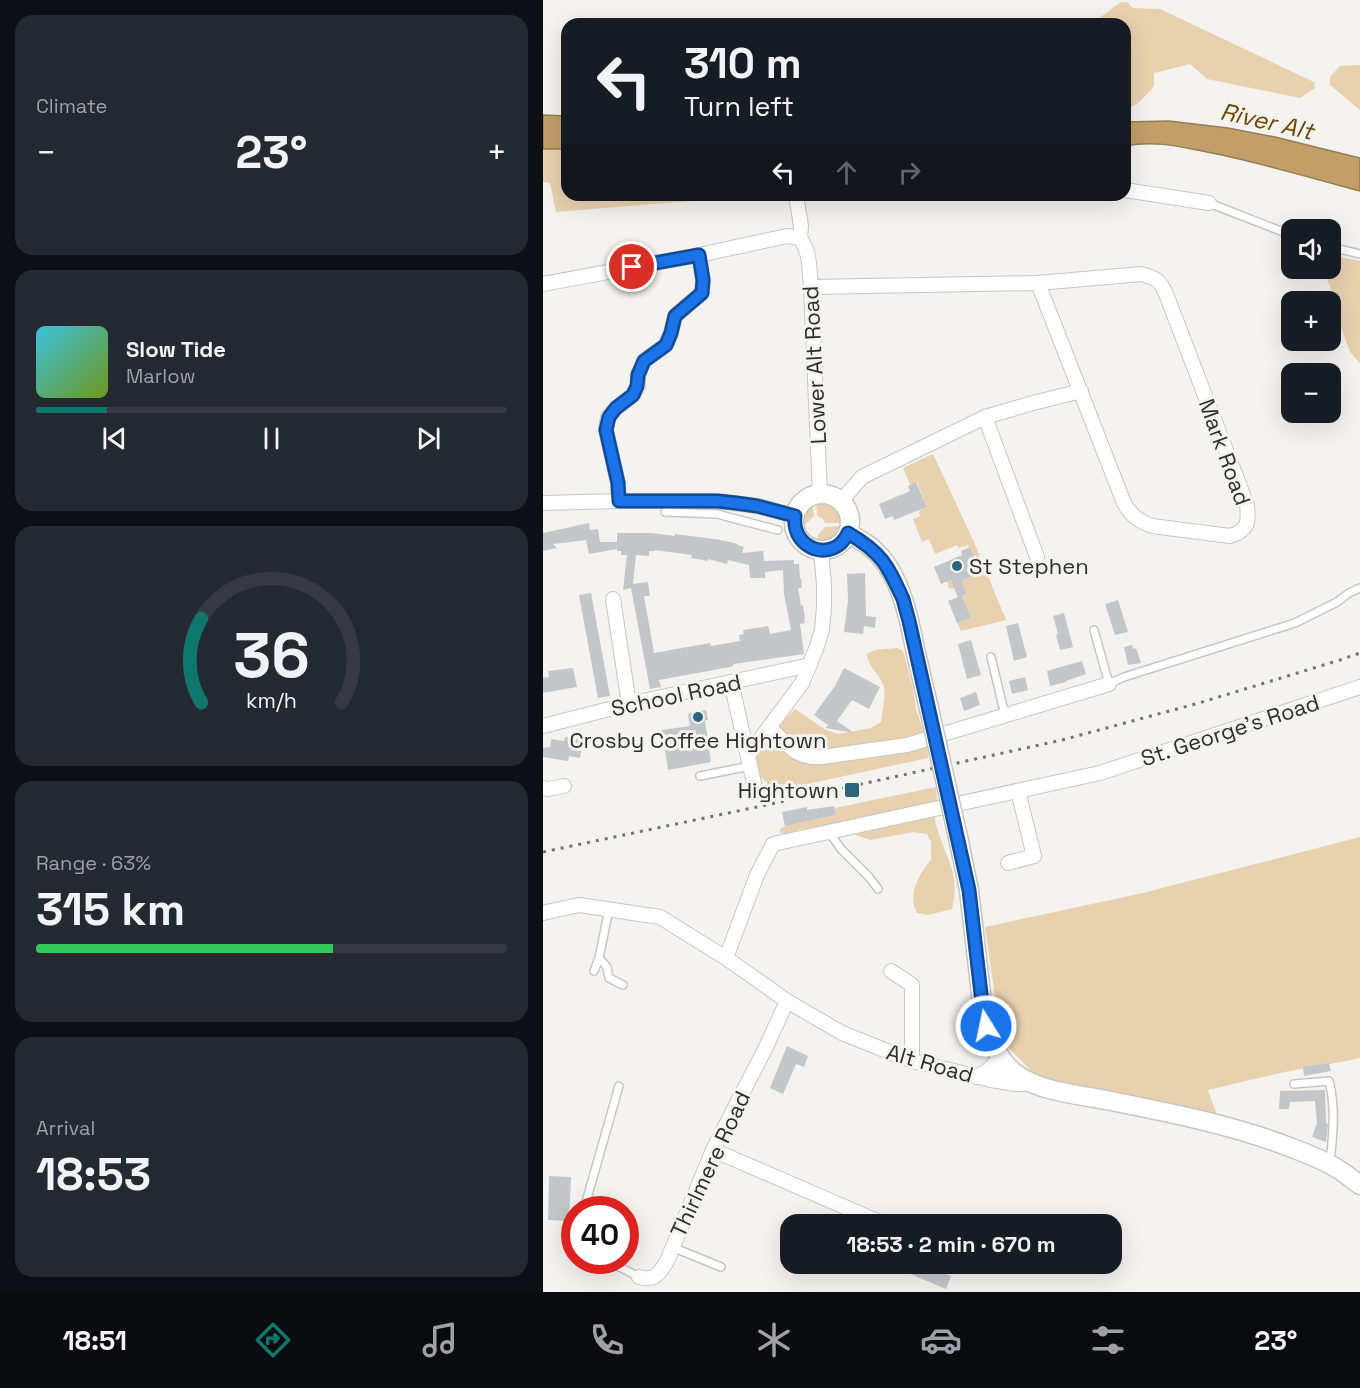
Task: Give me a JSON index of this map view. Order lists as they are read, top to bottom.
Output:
{
  "streets": {
    "street": [
      "Lower Alt Road",
      "Mark Road",
      "School Road",
      "St. George's Road",
      "Alt Road",
      "Thirlmere Road"
    ]
  },
  "crossings": [
    ["Lower Alt Road", "Mark Road"],
    ["St. George's Road", "Alt Road"],
    ["Alt Road", "Thirlmere Road"]
  ],
  "water": ["River Alt"],
  "places": {
    "other": ["St Stephen", "Crosby Coffee Hightown"],
    "transit": ["Hightown"]
  },
  "page": {
    "tile": [
      "Climate",
      ["Range · 63%", "315 km"],
      ["Arrival", "18:53"]
    ],
    "turn": ["310 m", "Turn left"],
    "heat": ["−", "23°", "+"],
    "map_buttons": ["+", "−"],
    "song": ["Slow Tide", "Marlow"],
    "limit": "40",
    "trip": "18:53 · 2 min · 670 m",
    "tabs": ["18:51", "23°"],
    "gauge": ["36", "km/h"]
  }
}
